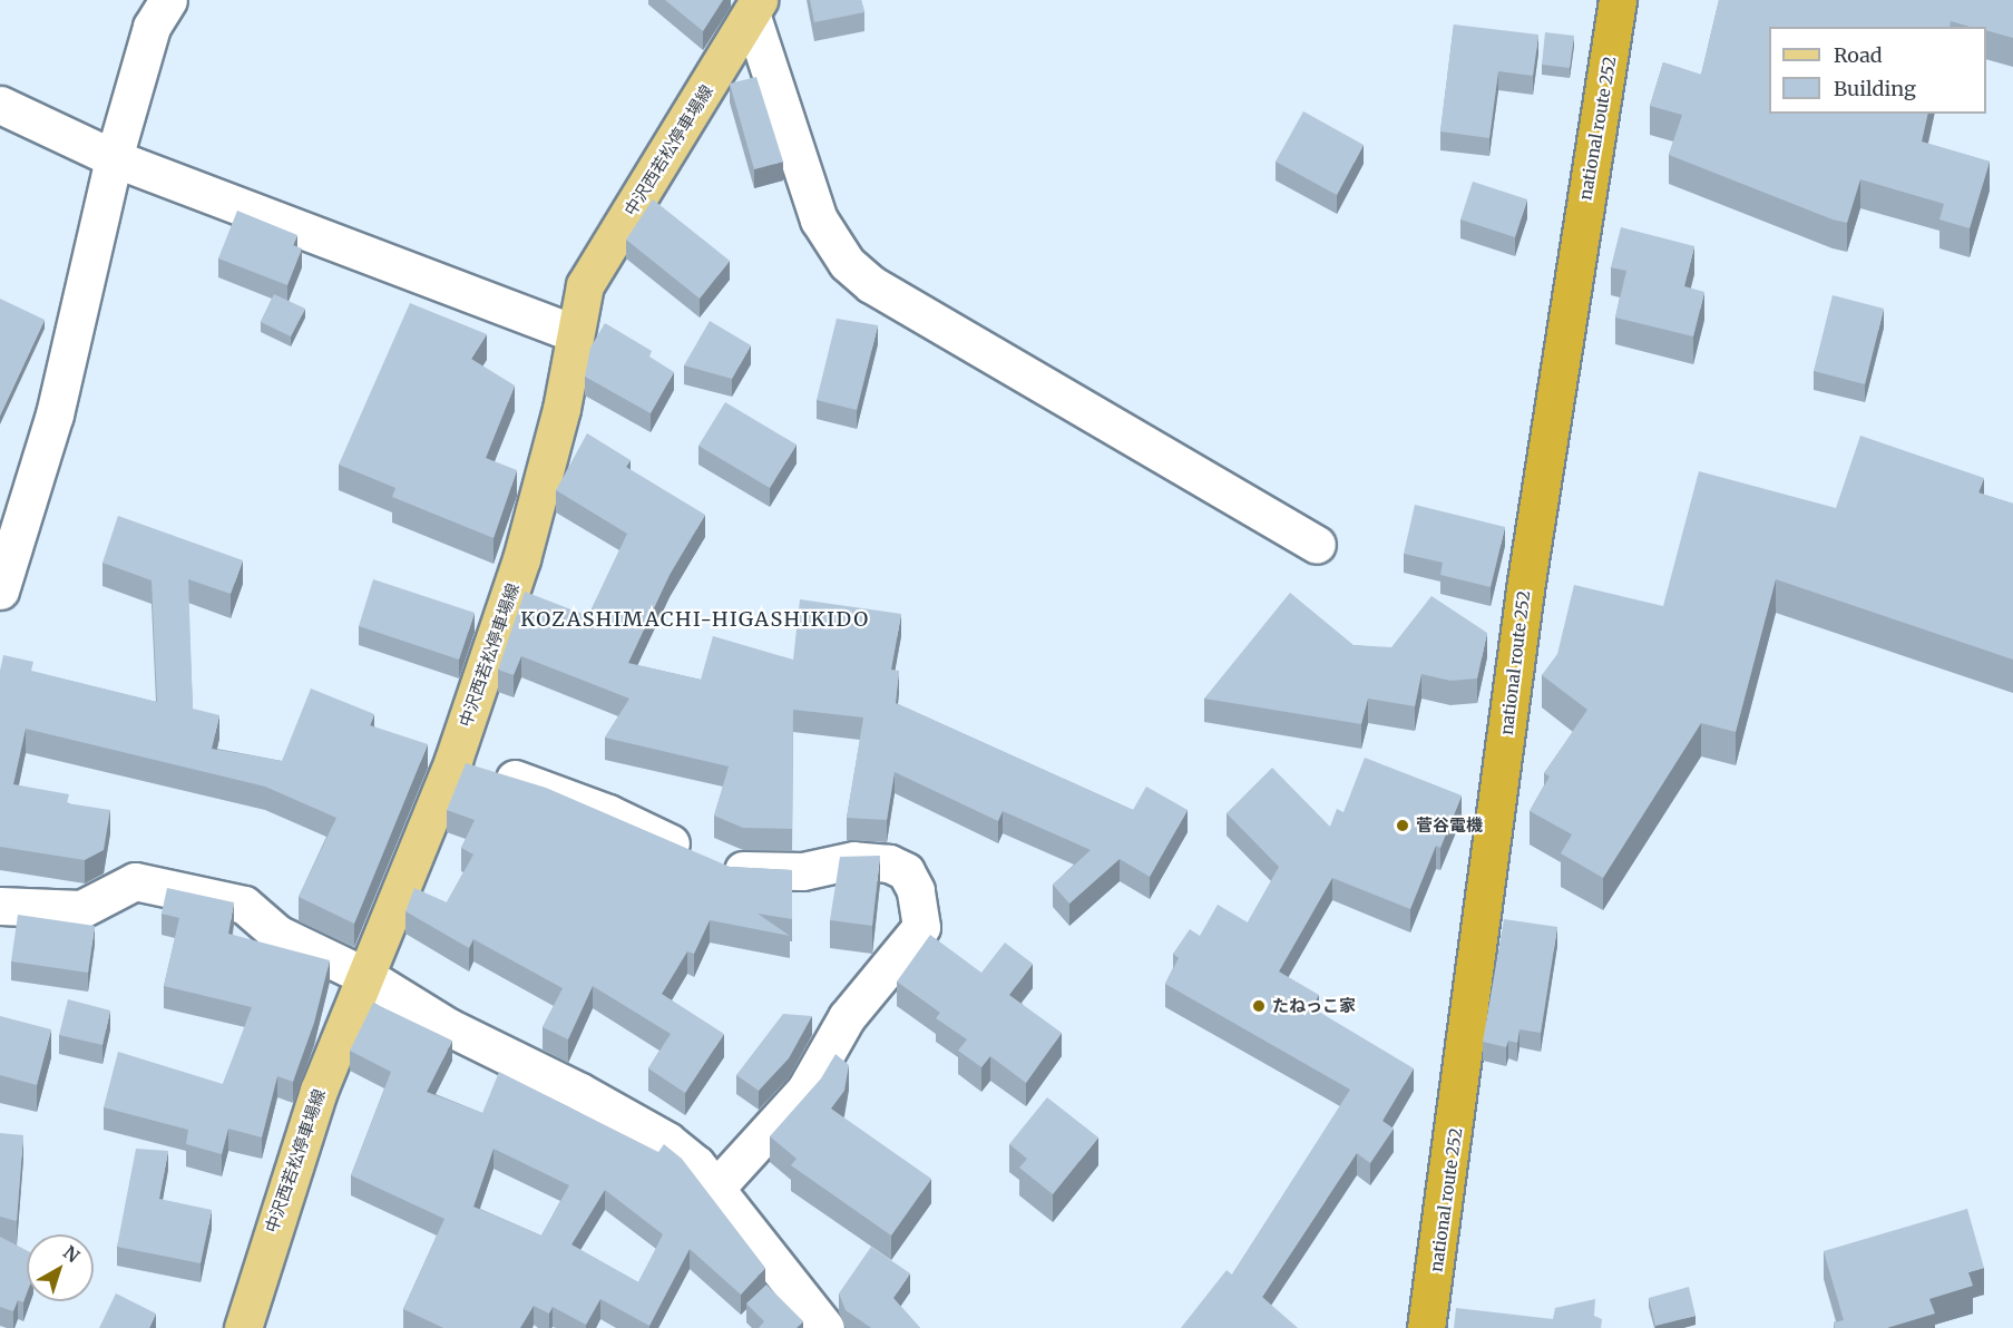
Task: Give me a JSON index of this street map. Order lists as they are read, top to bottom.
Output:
{
  "streets": {
    "highway": ["national route 252"],
    "main road": ["中沢西若松停車場線"]
  },
  "districts": ["KOZASHIMACHI-HIGASHIKIDO"],
  "places": ["菅谷電機", "たねっこ家"],
  "legend": ["Road", "Building"],
  "north": "top right"
}
